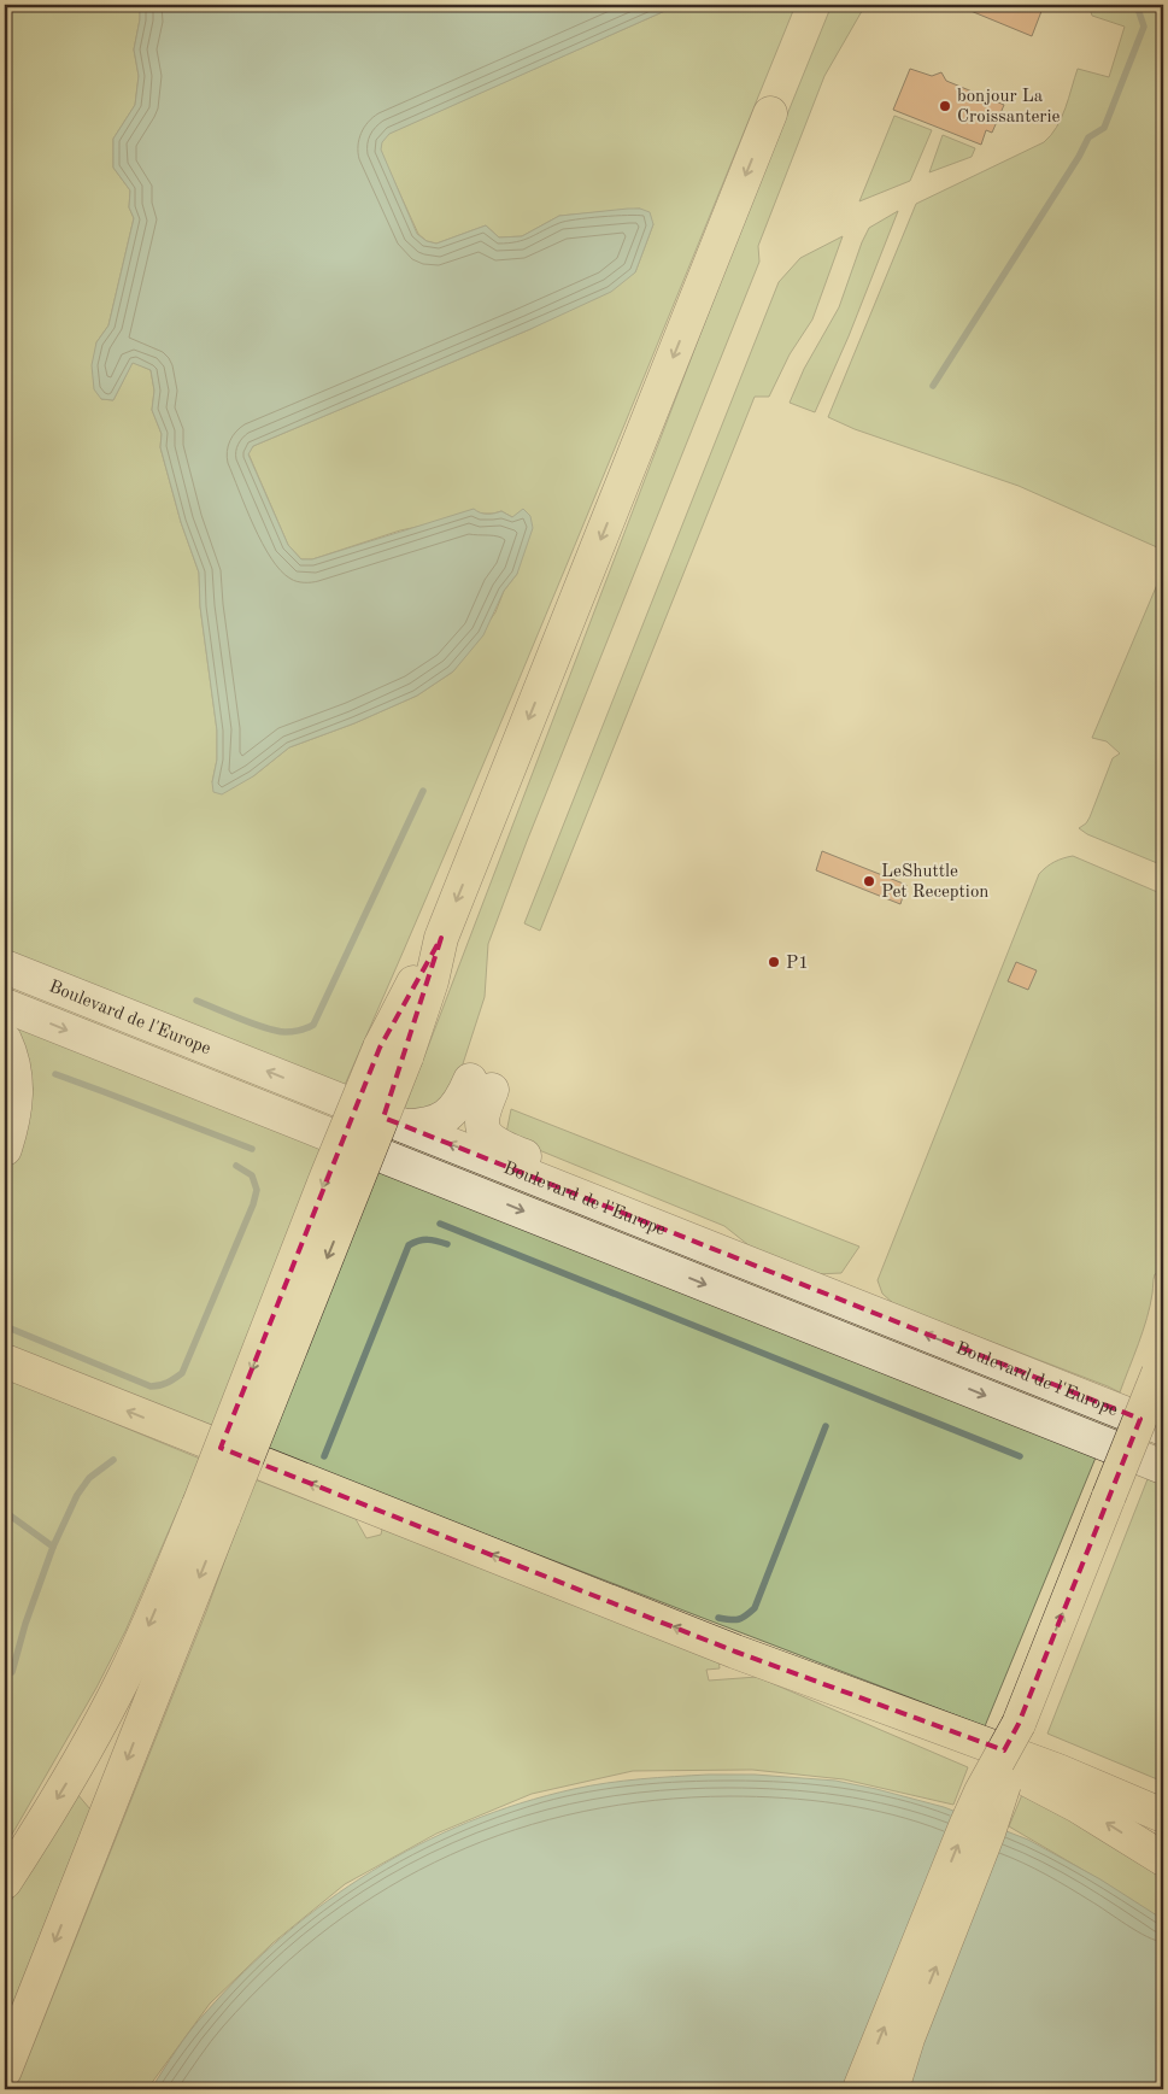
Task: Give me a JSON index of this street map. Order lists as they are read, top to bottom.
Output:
{
  "streets": {
    "main road": ["Boulevard de l'Europe"]
  },
  "places": ["bonjour La Croissanterie", "LeShuttle Pet Reception", "P1"]
}
